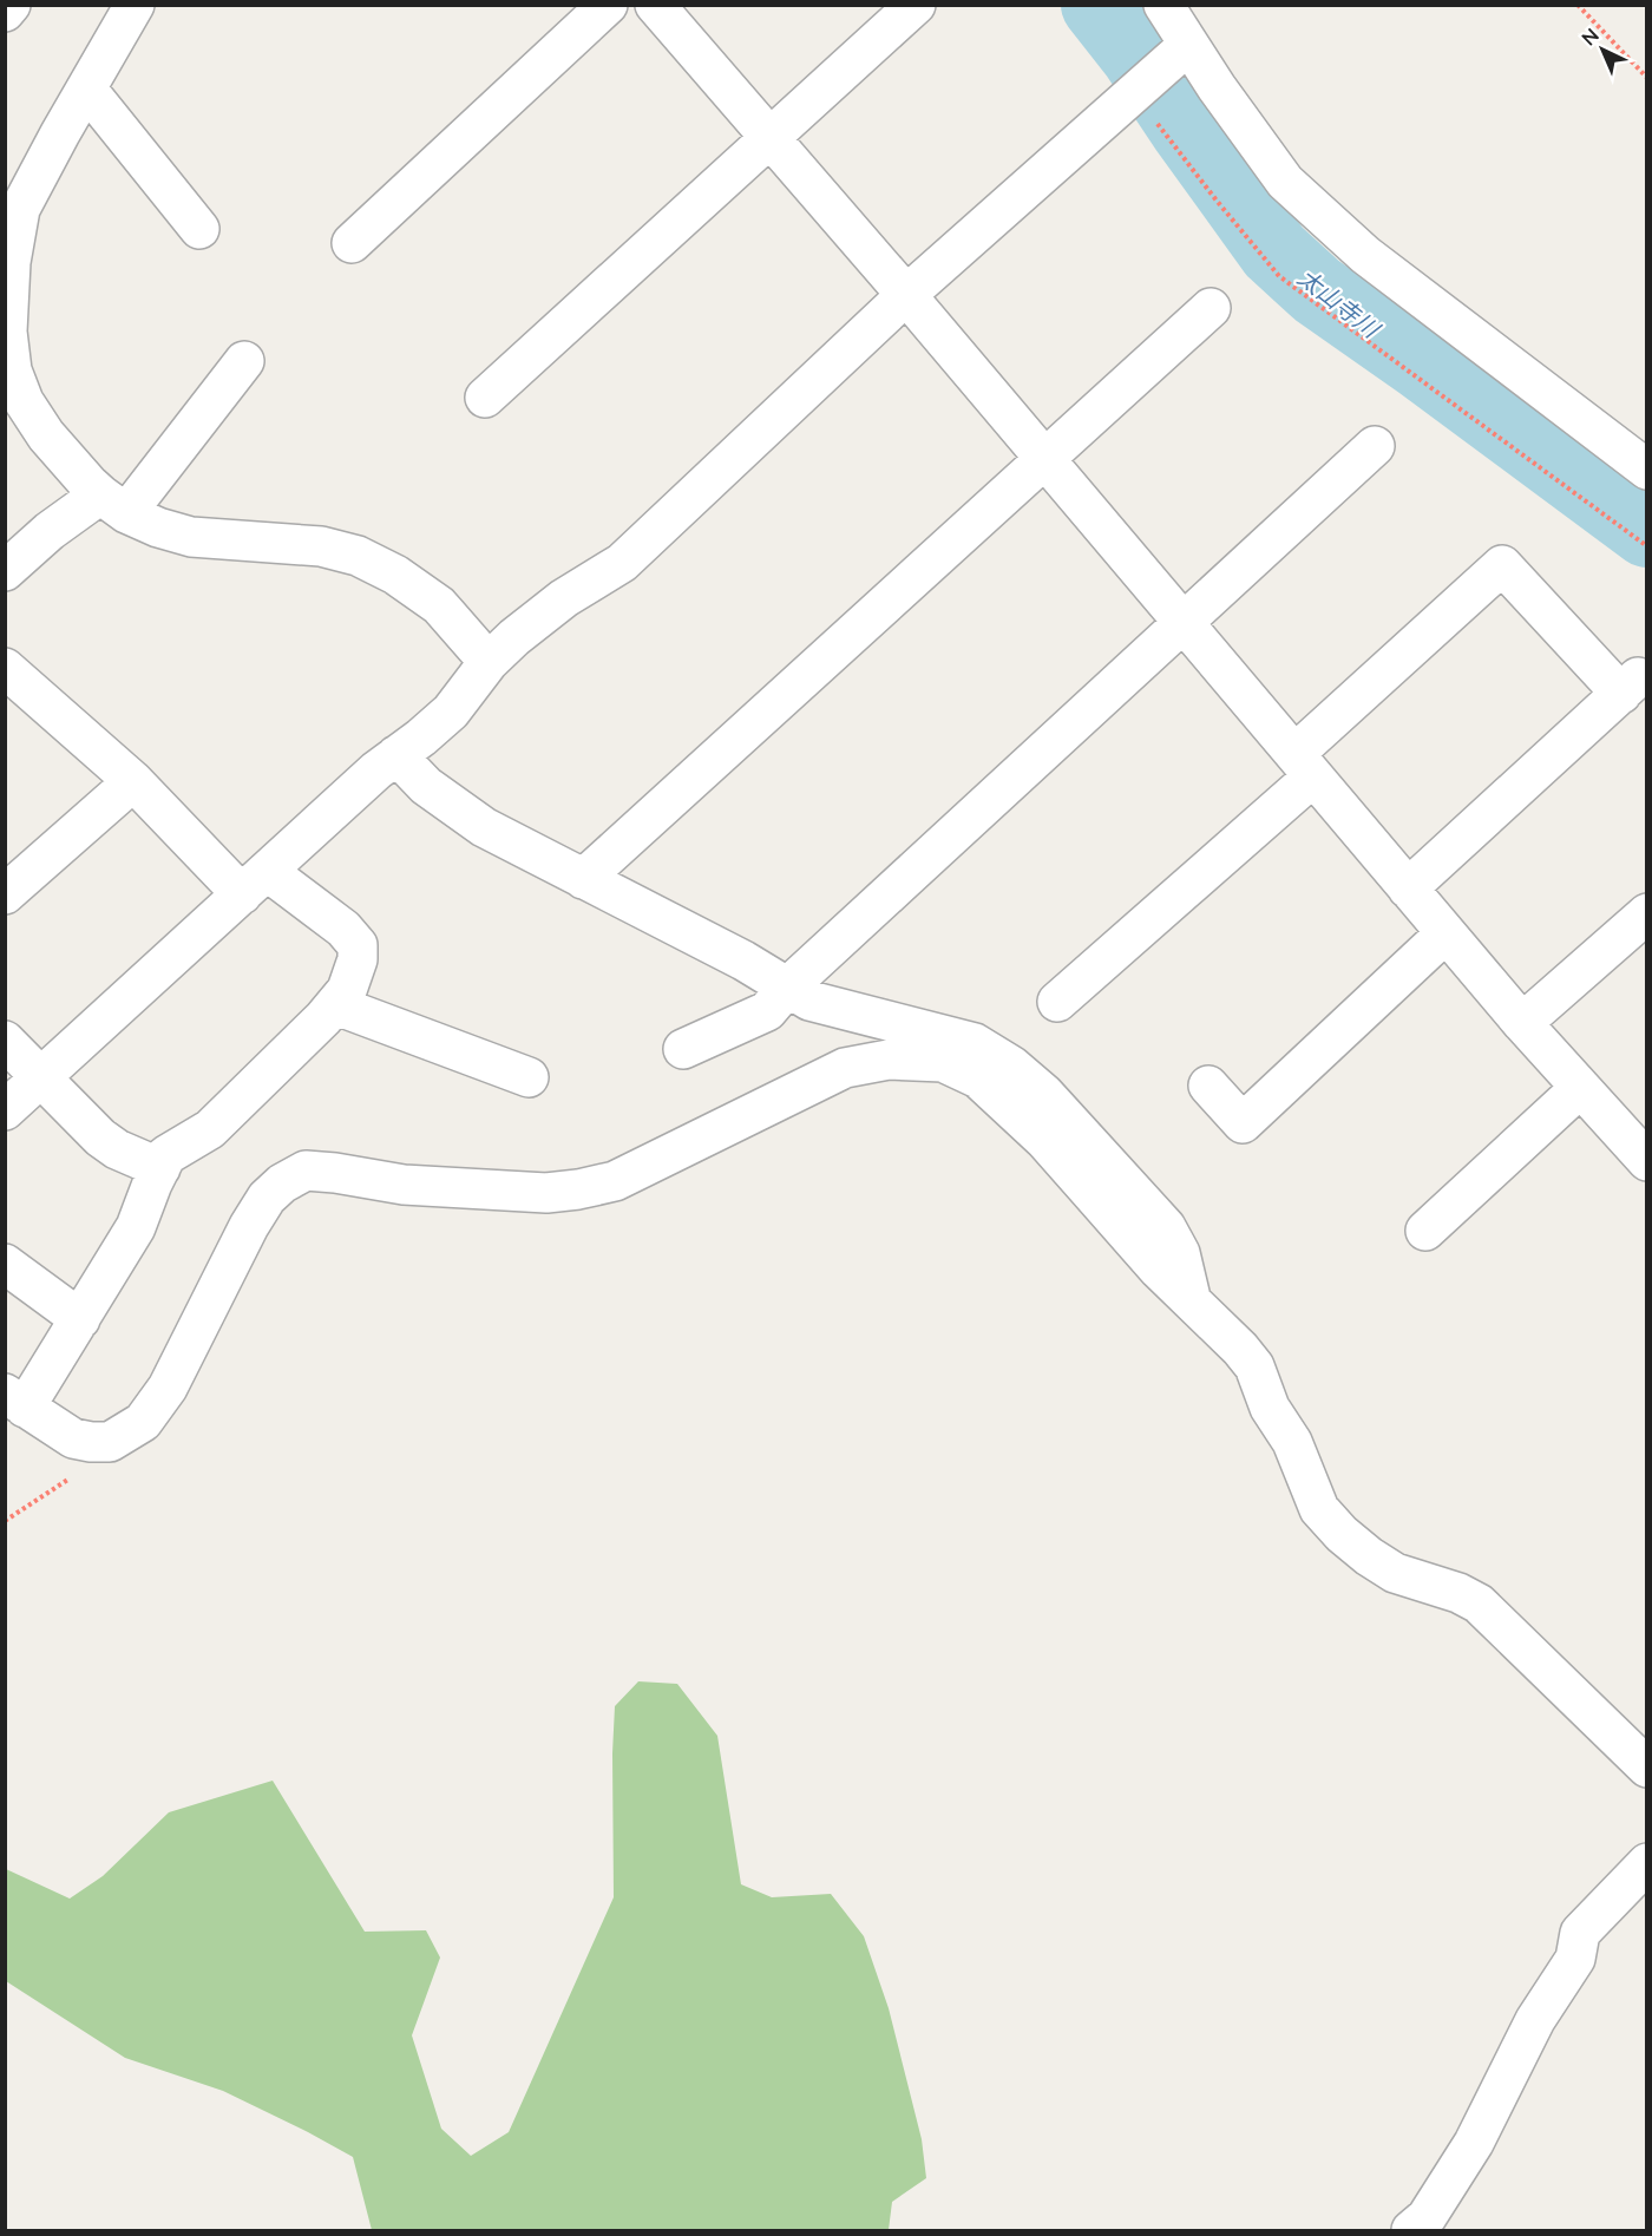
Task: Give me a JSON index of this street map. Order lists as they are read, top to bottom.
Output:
{
  "water": ["太山寺川"],
  "north": "top left"
}
